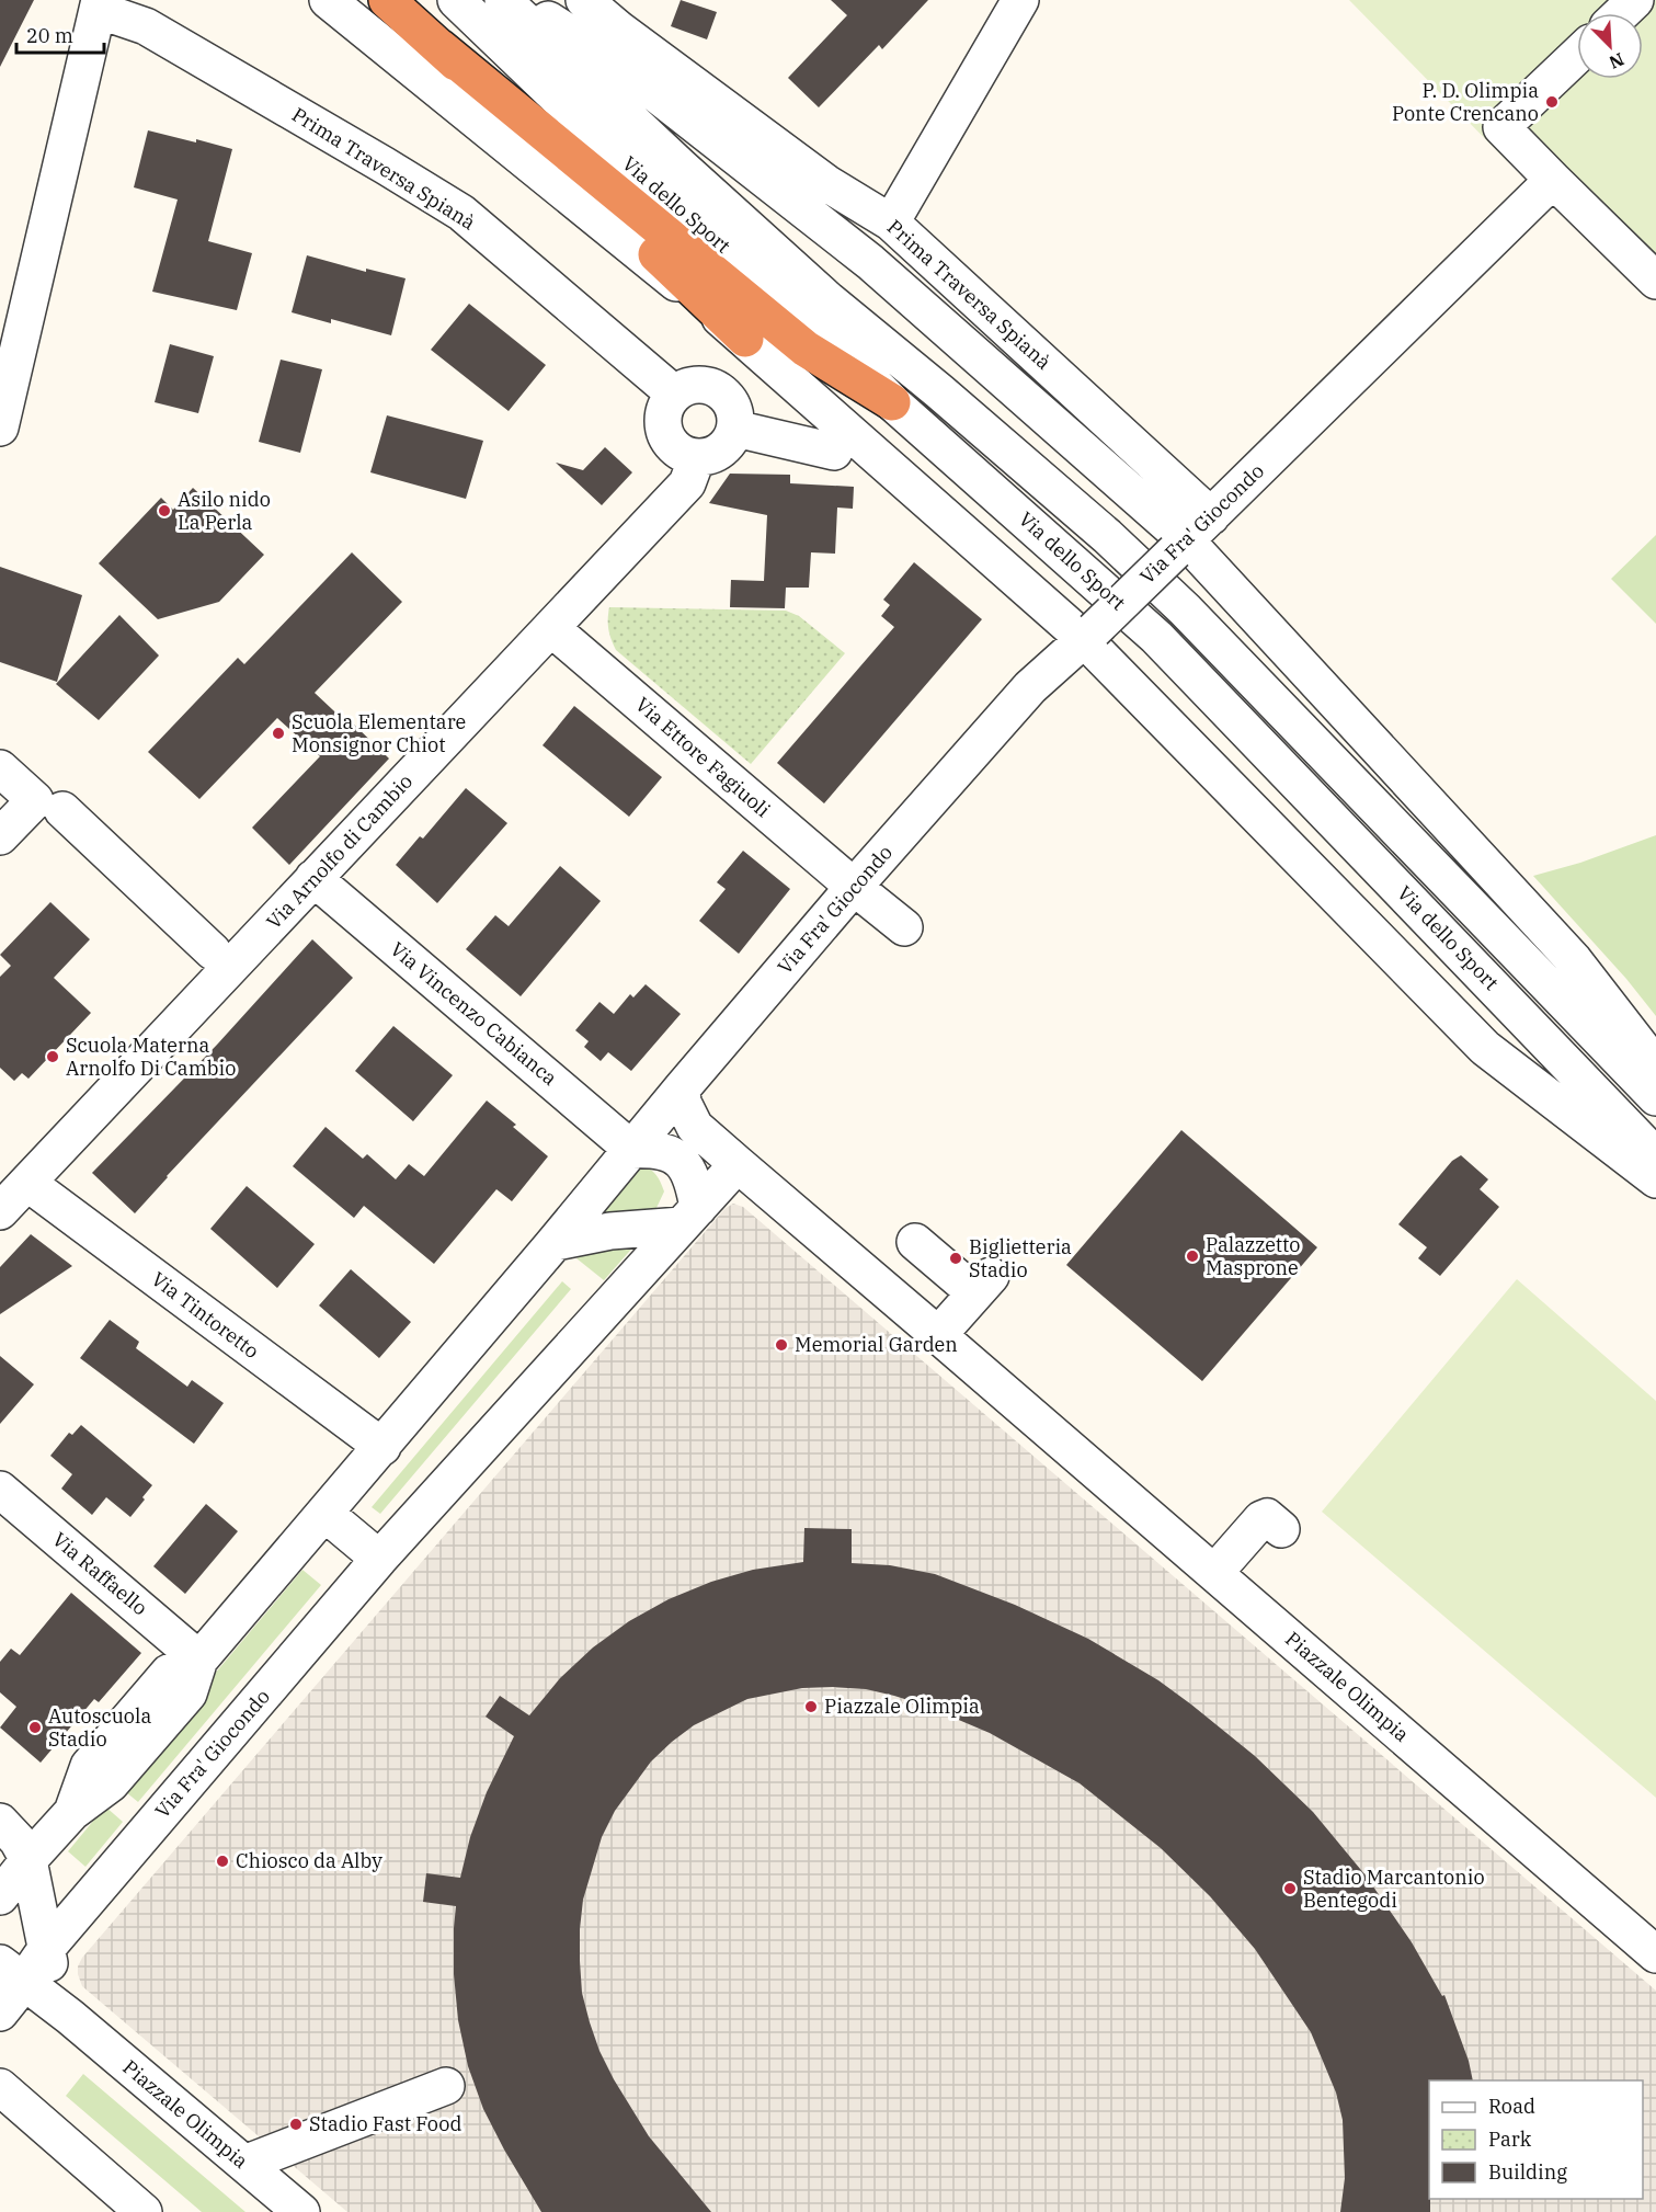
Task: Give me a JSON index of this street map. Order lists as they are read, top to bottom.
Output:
{
  "streets": {
    "street": [
      "Prima Traversa Spianà",
      "Via dello Sport",
      "Via Fra' Giocondo",
      "Via Ettore Fagiuoli",
      "Via Arnolfo di Cambio",
      "Via Vincenzo Cabianca",
      "Via Tintoretto",
      "Via Raffaello",
      "Piazzale Olimpia"
    ]
  },
  "crossings": [
    ["Prima Traversa Spianà", "Via Fra' Giocondo"],
    ["Prima Traversa Spianà", "Via Arnolfo di Cambio"],
    ["Via Fra' Giocondo", "Via Ettore Fagiuoli"],
    ["Via Fra' Giocondo", "Via Vincenzo Cabianca"],
    ["Via Fra' Giocondo", "Via Tintoretto"],
    ["Via Fra' Giocondo", "Via Raffaello"],
    ["Via Fra' Giocondo", "Piazzale Olimpia"],
    ["Via Ettore Fagiuoli", "Via Arnolfo di Cambio"],
    ["Via Arnolfo di Cambio", "Via Vincenzo Cabianca"],
    ["Via Arnolfo di Cambio", "Via Tintoretto"]
  ],
  "places": [
    "P. D. Olimpia Ponte Crencano",
    "Asilo nido La Perla",
    "Scuola Elementare Monsignor Chiot",
    "Scuola Materna Arnolfo Di Cambio",
    "Palazzetto Masprone",
    "Biglietteria Stadio",
    "Memorial Garden",
    "Piazzale Olimpia",
    "Autoscuola Stadio",
    "Chiosco da Alby",
    "Stadio Marcantonio Bentegodi",
    "Stadio Fast Food"
  ],
  "legend": ["Road", "Park", "Building"],
  "scale_bar": "20 m",
  "north": "bottom right"
}
